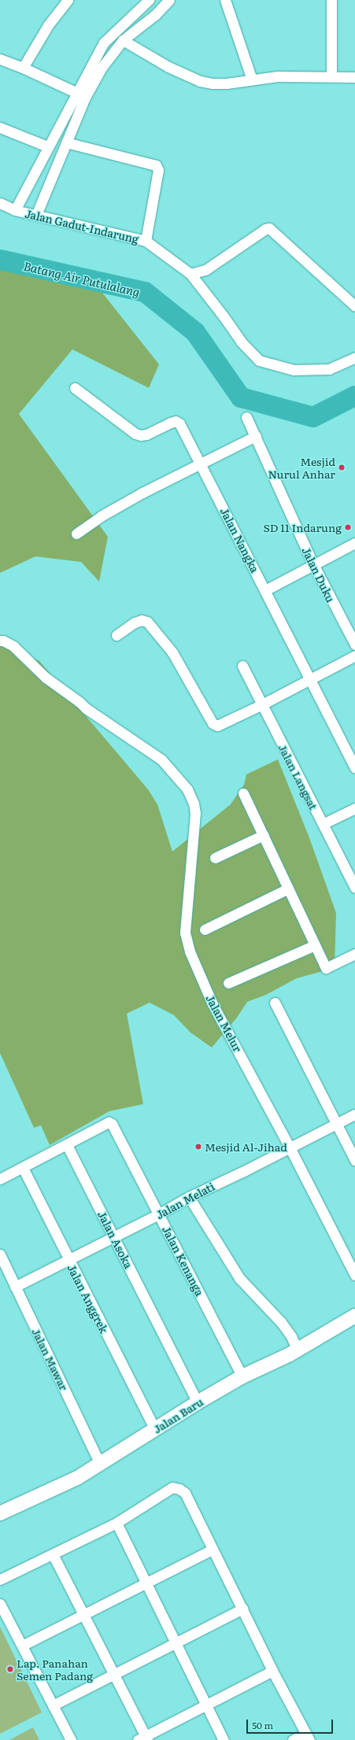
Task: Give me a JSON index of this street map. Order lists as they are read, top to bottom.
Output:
{
  "streets": {
    "street": [
      "Jalan Gadut-Indarung",
      "Jalan Nangka",
      "Jalan Duku",
      "Jalan Langsat",
      "Jalan Melur",
      "Jalan Melati",
      "Jalan Asoka",
      "Jalan Kenanga",
      "Jalan Anggrek",
      "Jalan Mawar",
      "Jalan Baru"
    ]
  },
  "crossings": [
    ["Jalan Melur", "Jalan Melati"],
    ["Jalan Melati", "Jalan Asoka"],
    ["Jalan Melati", "Jalan Kenanga"],
    ["Jalan Melati", "Jalan Anggrek"],
    ["Jalan Melati", "Jalan Mawar"],
    ["Jalan Asoka", "Jalan Kenanga"],
    ["Jalan Asoka", "Jalan Baru"],
    ["Jalan Kenanga", "Jalan Baru"],
    ["Jalan Anggrek", "Jalan Baru"],
    ["Jalan Mawar", "Jalan Baru"]
  ],
  "water": ["Batang Air Putulalang"],
  "places": [
    "Mesjid Nurul Anhar",
    "SD 11 Indarung",
    "Mesjid Al-Jihad",
    "Lap. Panahan Semen Padang"
  ],
  "scale_bar": "50 m"
}
